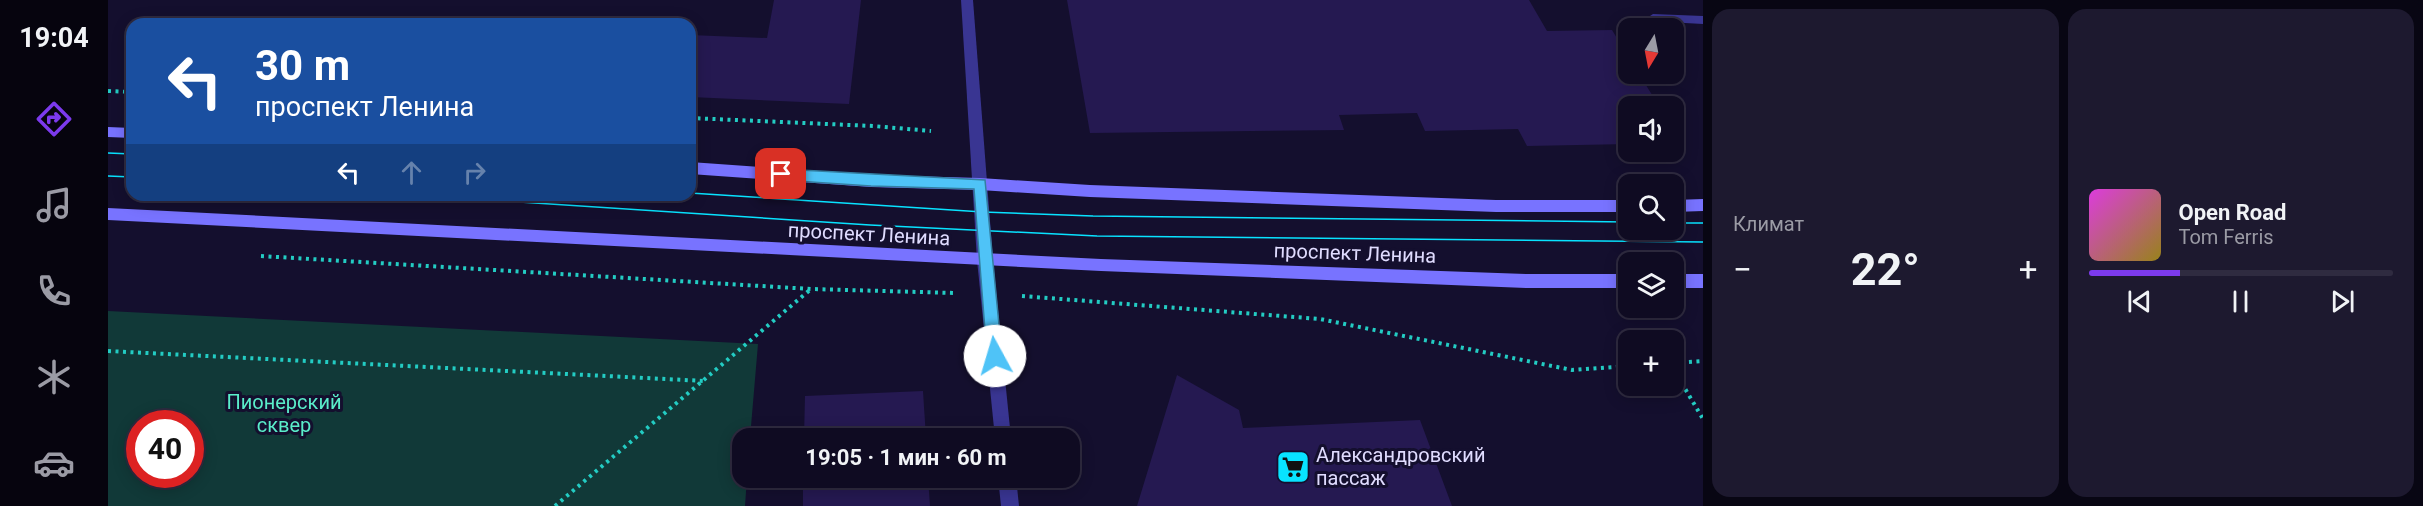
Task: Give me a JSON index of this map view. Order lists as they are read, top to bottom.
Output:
{
  "streets": {
    "main road": ["проспект Ленина"]
  },
  "parks": ["Пионерский сквер"],
  "places": {
    "supermarket": ["Александровский пассаж"]
  },
  "north": "bottom",
  "page": {
    "tabs": "19:04",
    "tile": "Климат",
    "map_buttons": "+",
    "turn": ["30 m", "проспект Ленина"],
    "song": ["Open Road", "Tom Ferris"],
    "heat": ["−", "22°", "+"],
    "limit": "40",
    "trip": "19:05 · 1 мин · 60 m"
  }
}
